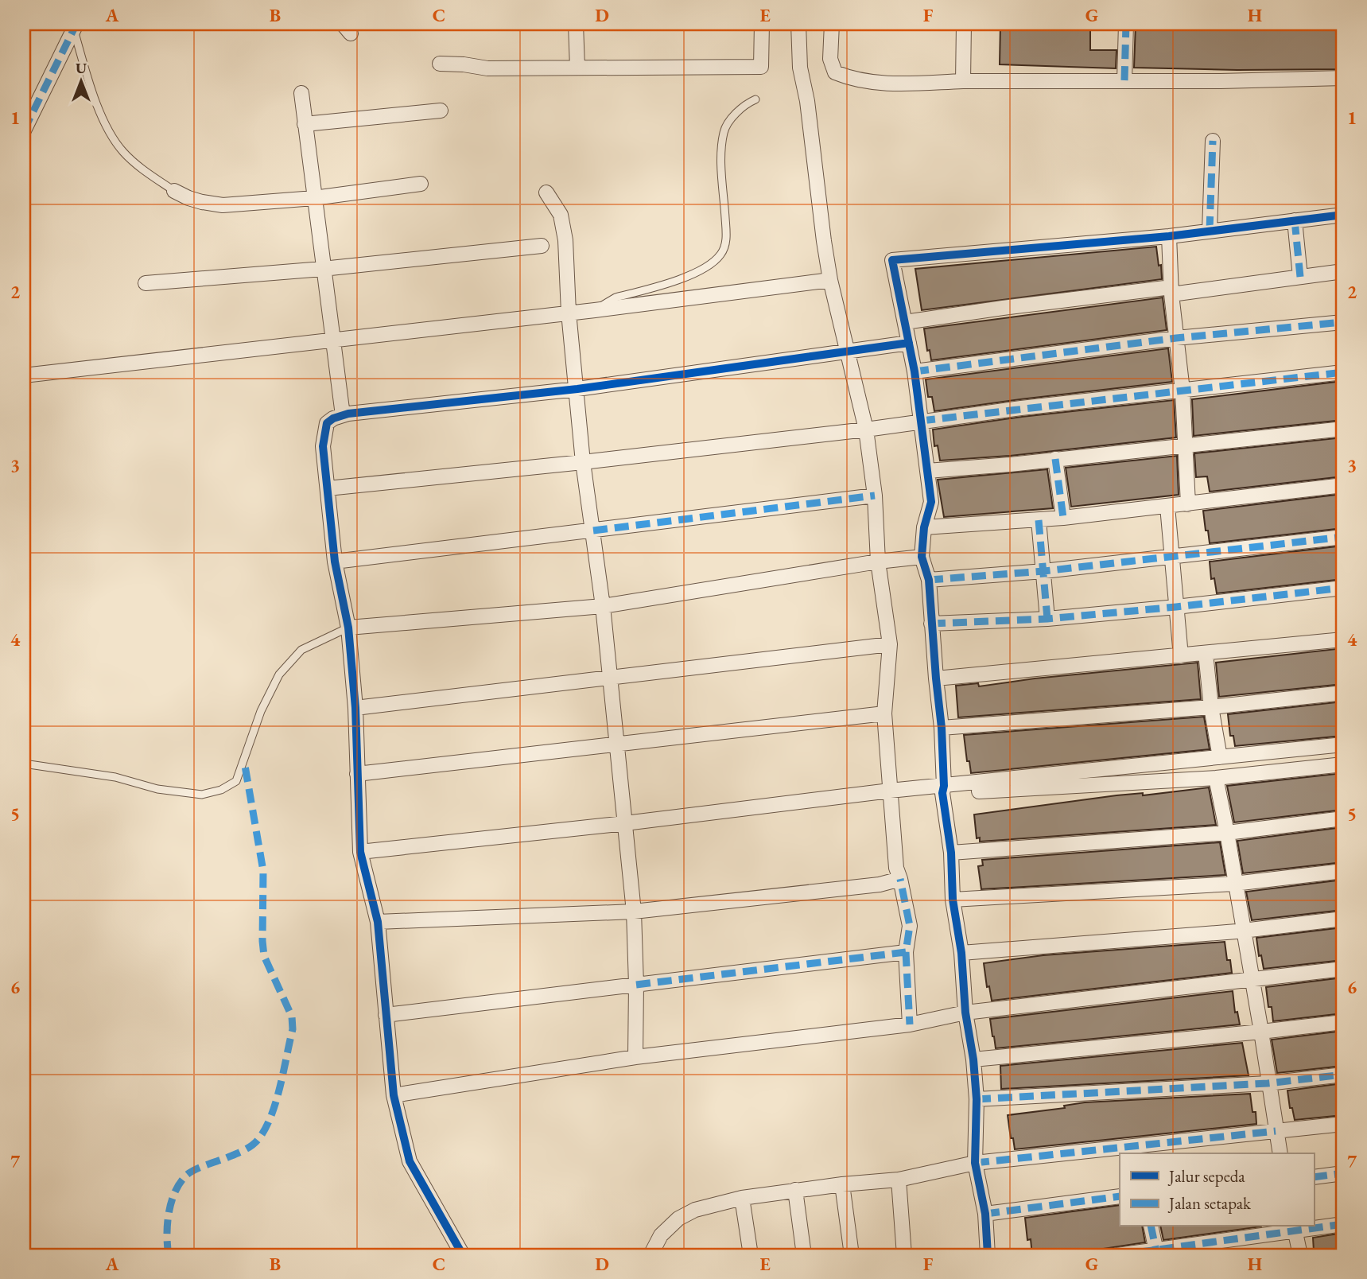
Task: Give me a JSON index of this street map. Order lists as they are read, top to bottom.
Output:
{
  "legend": ["Jalur sepeda", "Jalan setapak"],
  "north": "top",
  "grid": {
    "columns": [
      "A",
      "B",
      "C",
      "D",
      "E",
      "F",
      "G",
      "H"
    ],
    "rows": [
      "1",
      "2",
      "3",
      "4",
      "5",
      "6",
      "7"
    ]
  }
}
